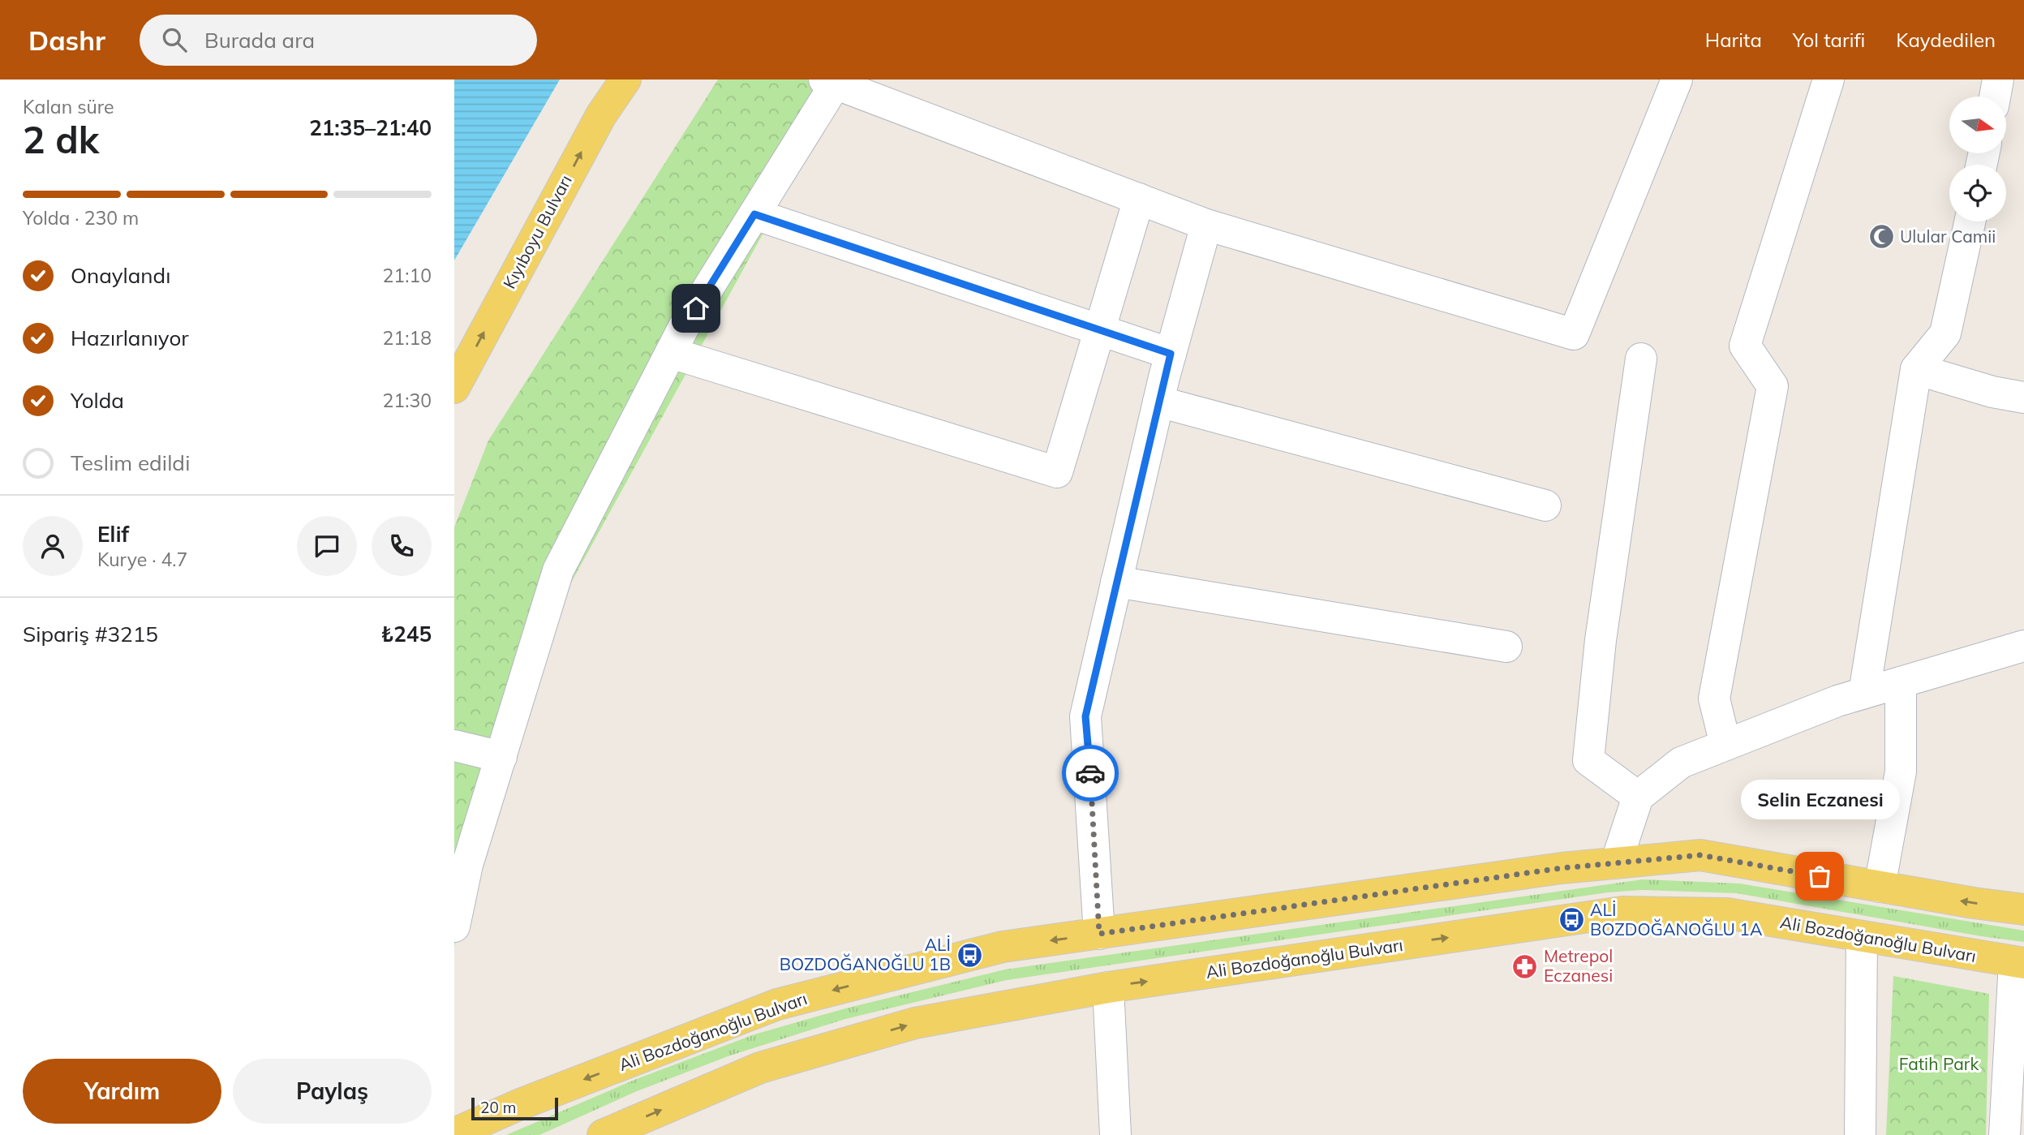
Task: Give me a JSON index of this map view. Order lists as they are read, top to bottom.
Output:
{
  "streets": {
    "main road": ["Kıyıboyu Bulvarı", "Ali Bozdoğanoğlu Bulvarı"]
  },
  "one_way": ["Kıyıboyu Bulvarı"],
  "parks": ["Fatih Park"],
  "places": {
    "mosque": ["Ulular Camii"],
    "other": ["Selin Eczanesi"],
    "bus stop": ["ALİ BOZDOĞANOĞLU 1A", "ALİ BOZDOĞANOĞLU 1B"],
    "pharmacy": ["Metrepol Eczanesi"]
  },
  "scale_bar": "20 m",
  "north": "right",
  "page": {
    "header": "Dashr",
    "search": "Burada ara",
    "nav": ["Harita", "Yol tarifi", "Kaydedilen"],
    "heading": ["2 dk", "Kalan süre", "21:35–21:40"],
    "panel": [
      "Elif",
      "Kurye · 4.7",
      "Sipariş #3215",
      "₺245"
    ],
    "bar": "Yolda · 230 m",
    "list": [
      ["Onaylandı", "21:10"],
      ["Hazırlanıyor", "21:18"],
      ["Yolda", "21:30"],
      "Teslim edildi"
    ],
    "bubble": "Selin Eczanesi",
    "buttons": ["Yardım", "Paylaş"],
    "scale": "20 m"
  }
}
